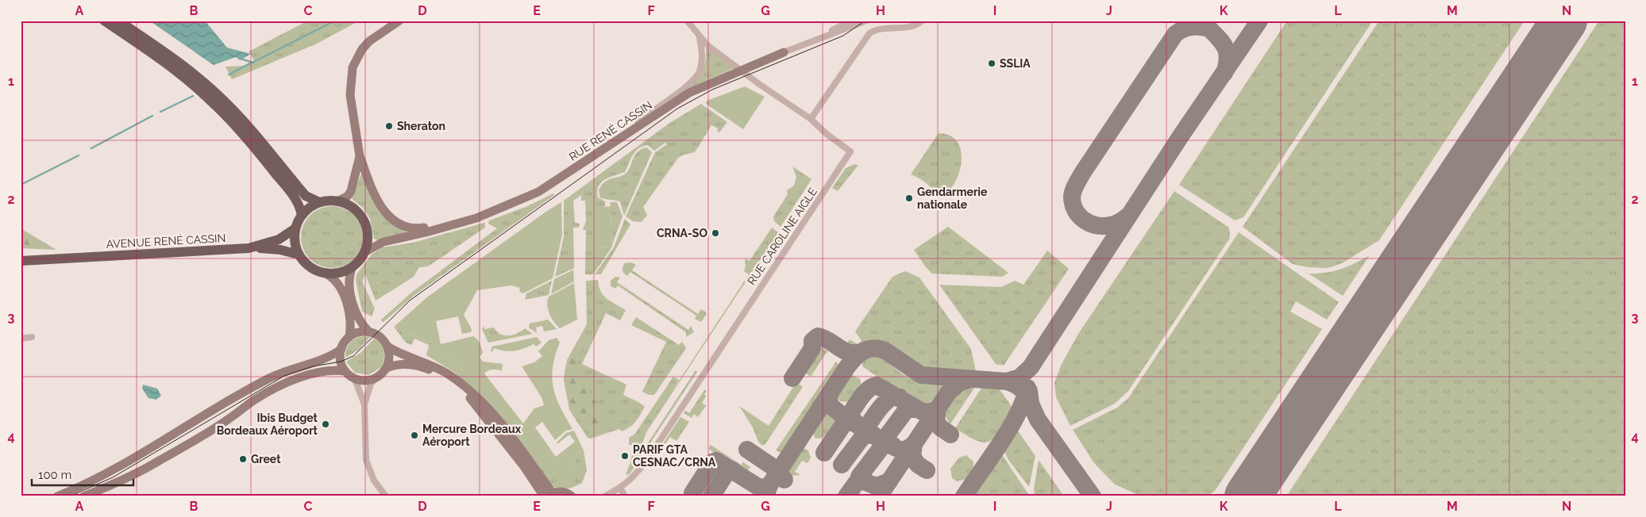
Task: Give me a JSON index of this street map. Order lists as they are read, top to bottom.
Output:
{
  "streets": {
    "main road": ["AVENUE RENÉ CASSIN"],
    "street": ["RUE RENÉ CASSIN", "RUE CAROLINE AIGLE"]
  },
  "crossings": [
    ["RUE RENÉ CASSIN", "RUE CAROLINE AIGLE"],
    ["RUE RENÉ CASSIN", "AVENUE RENÉ CASSIN"]
  ],
  "places": [
    "SSLIA",
    "Sheraton",
    "Gendarmerie nationale",
    "CRNA-SO",
    "Ibis Budget Bordeaux Aéroport",
    "Mercure Bordeaux Aéroport",
    "PARIF GTA CESNAC/CRNA",
    "Greet"
  ],
  "scale_bar": "100 m",
  "grid": {
    "columns": [
      "A",
      "B",
      "C",
      "D",
      "E",
      "F",
      "G",
      "H",
      "I",
      "J",
      "K",
      "L",
      "M",
      "N"
    ],
    "rows": [
      "1",
      "2",
      "3",
      "4"
    ]
  }
}
